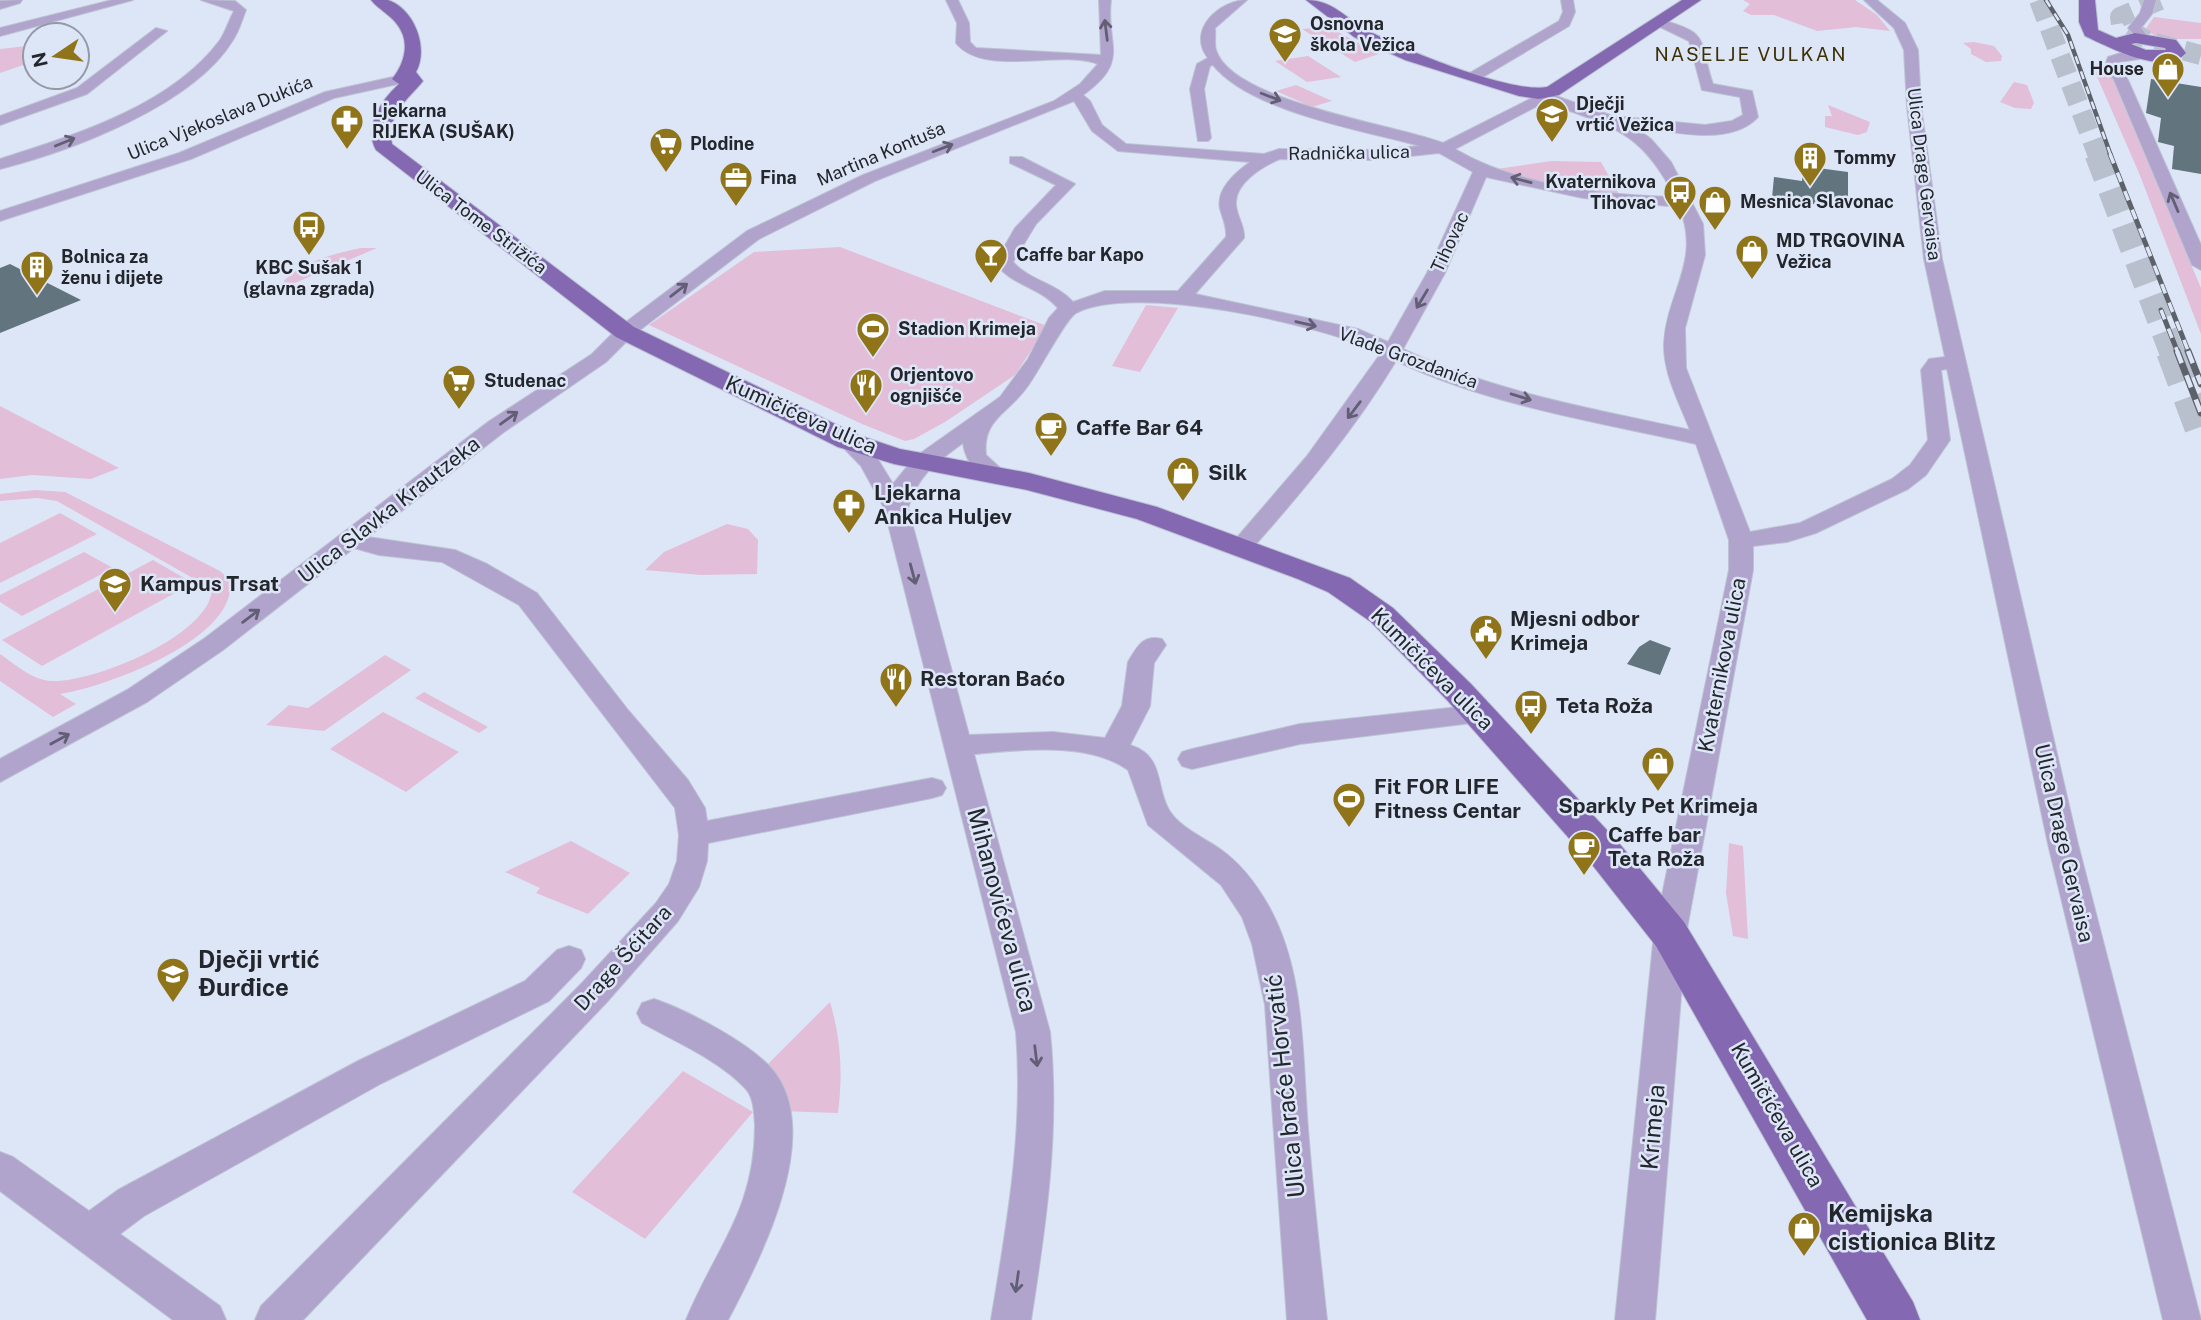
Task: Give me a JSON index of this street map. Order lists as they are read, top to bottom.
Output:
{
  "streets": {
    "main road": [
      "Radnička ulica",
      "Ulica Tome Strižića",
      "Kumičićeva ulica",
      "Kvaternikova ulica"
    ],
    "street": [
      "Ulica Vjekoslava Dukića",
      "Martina Kontuša",
      "Ulica Drage Gervaisa",
      "Tihovac",
      "Vlade Grozdanića",
      "Ulica Slavka Krautzeka",
      "Mihanovićeva ulica",
      "Drage Šćitara",
      "Ulica braće Horvatić",
      "Krimeja"
    ]
  },
  "crossings": [
    ["Ulica Vjekoslava Dukića", "Ulica Tome Strižića"],
    ["Radnička ulica", "Martina Kontuša"],
    ["Radnička ulica", "Vlade Grozdanića"],
    ["Radnička ulica", "Kvaternikova ulica"],
    ["Martina Kontuša", "Ulica Tome Strižića"],
    ["Martina Kontuša", "Kumičićeva ulica"],
    ["Martina Kontuša", "Ulica Slavka Krautzeka"],
    ["Ulica Tome Strižića", "Kumičićeva ulica"],
    ["Ulica Tome Strižića", "Ulica Slavka Krautzeka"],
    ["Tihovac", "Vlade Grozdanića"],
    ["Tihovac", "Kumičićeva ulica"],
    ["Vlade Grozdanića", "Kvaternikova ulica"],
    ["Kumičićeva ulica", "Ulica Slavka Krautzeka"],
    ["Kumičićeva ulica", "Kvaternikova ulica"],
    ["Kumičićeva ulica", "Mihanovićeva ulica"],
    ["Kumičićeva ulica", "Krimeja"],
    ["Ulica Slavka Krautzeka", "Drage Šćitara"],
    ["Kvaternikova ulica", "Krimeja"],
    ["Mihanovićeva ulica", "Ulica braće Horvatić"]
  ],
  "one_way": [
    "Martina Kontuša",
    "Tihovac",
    "Ulica Slavka Krautzeka",
    "Mihanovićeva ulica"
  ],
  "districts": ["NASELJE VULKAN"],
  "places": {
    "school or university": [
      "Osnovna škola Vežica",
      "Dječji vrtić Vežica",
      "Kampus Trsat",
      "Dječji vrtić Đurđice"
    ],
    "shop": [
      "House",
      "Mesnica Slavonac",
      "MD TRGOVINA Vežica",
      "Silk",
      "Sparkly Pet Krimeja",
      "Kemijska cistionica Blitz"
    ],
    "pharmacy": ["Ljekarna RIJEKA (SUŠAK)", "Ljekarna Ankica Huljev"],
    "supermarket": ["Plodine", "Studenac"],
    "building": ["Tommy", "Bolnica za ženu i dijete"],
    "office": ["Fina"],
    "bus stop": ["Kvaternikova Tihovac", "KBC Sušak 1 (glavna zgrada)", "Teta Roža"],
    "bar": ["Caffe bar Kapo"],
    "sports": ["Stadion Krimeja", "Fit FOR LIFE Fitness Centar"],
    "restaurant": ["Orjentovo ognjišće", "Restoran Baćo"],
    "cafe": ["Caffe Bar 64", "Caffe bar Teta Roža"],
    "public building": ["Mjesni odbor Krimeja"]
  },
  "north": "left"
}
